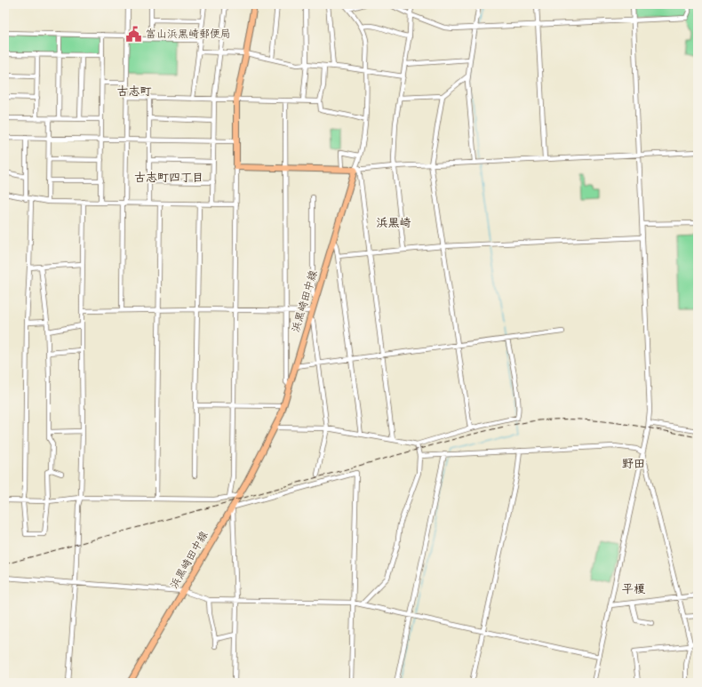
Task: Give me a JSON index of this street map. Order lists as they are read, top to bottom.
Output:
{
  "streets": {
    "main road": ["浜黒崎田中線"]
  },
  "districts": [
    "古志町",
    "古志町四丁目",
    "浜黒崎",
    "野田",
    "平榎"
  ],
  "places": {
    "public building": ["富山浜黒崎郵便局"]
  }
}
